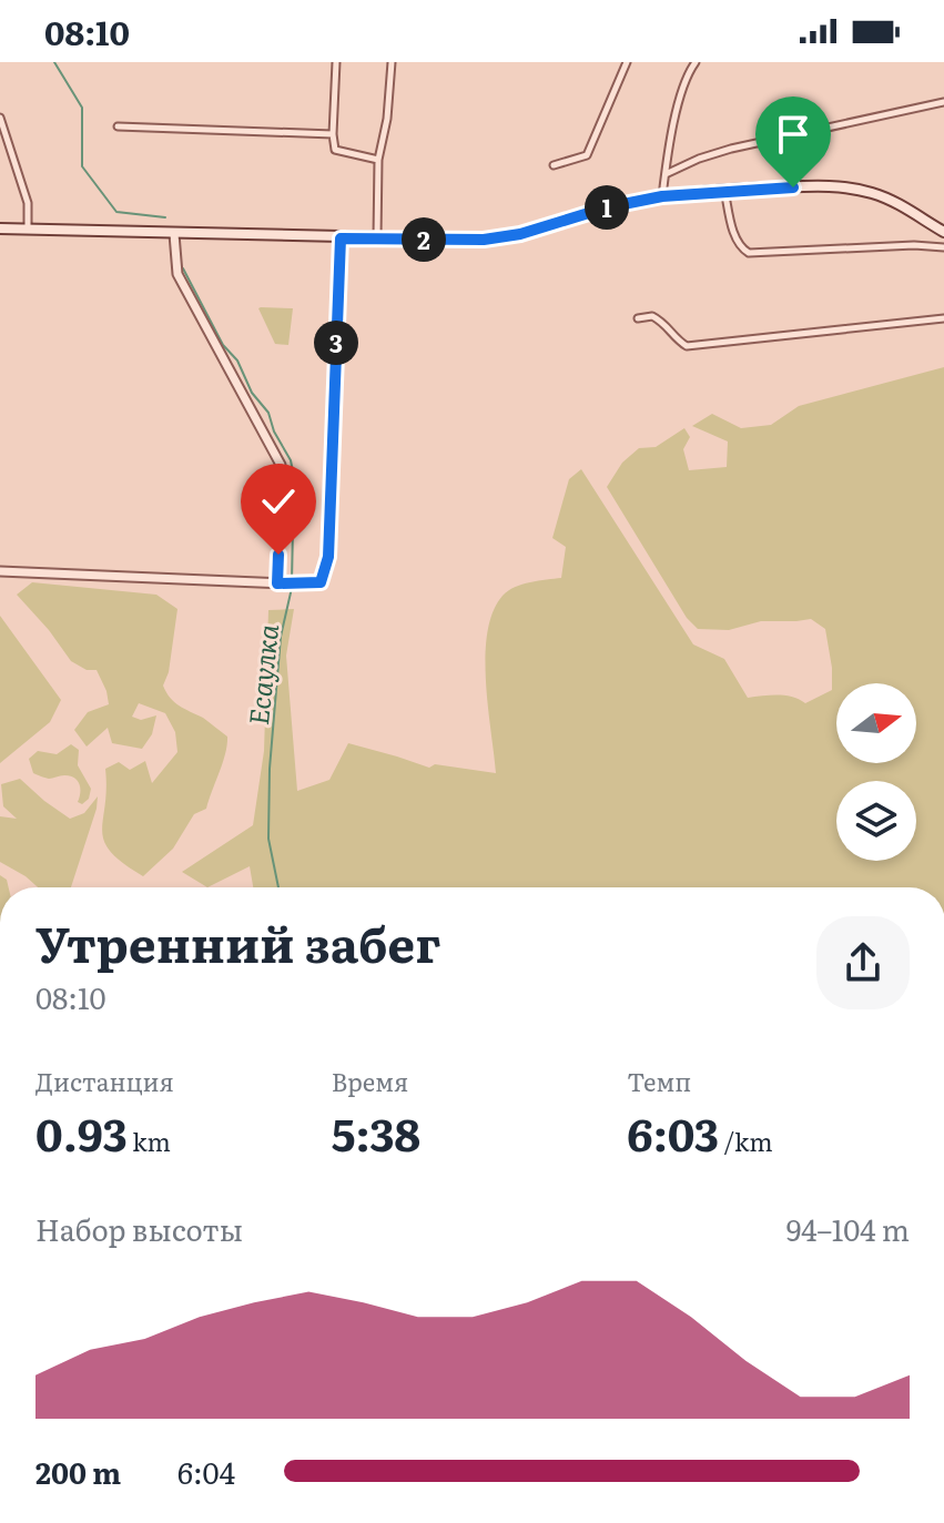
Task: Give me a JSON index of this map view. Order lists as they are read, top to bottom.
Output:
{
  "water": ["Есаулка"],
  "north": "right",
  "page": {
    "status": "08:10",
    "pins": ["1", "2", "3"],
    "heading": ["Утренний забег", "08:10"],
    "stats": [
      ["Дистанция", "0.93 km"],
      ["Время", "5:38"],
      ["Темп", "6:03 /km"]
    ],
    "chart": ["Набор высоты", "94–104 m"],
    "list": [
      {
        "name": "200 m",
        "note": "6:04"
      }
    ]
  }
}
